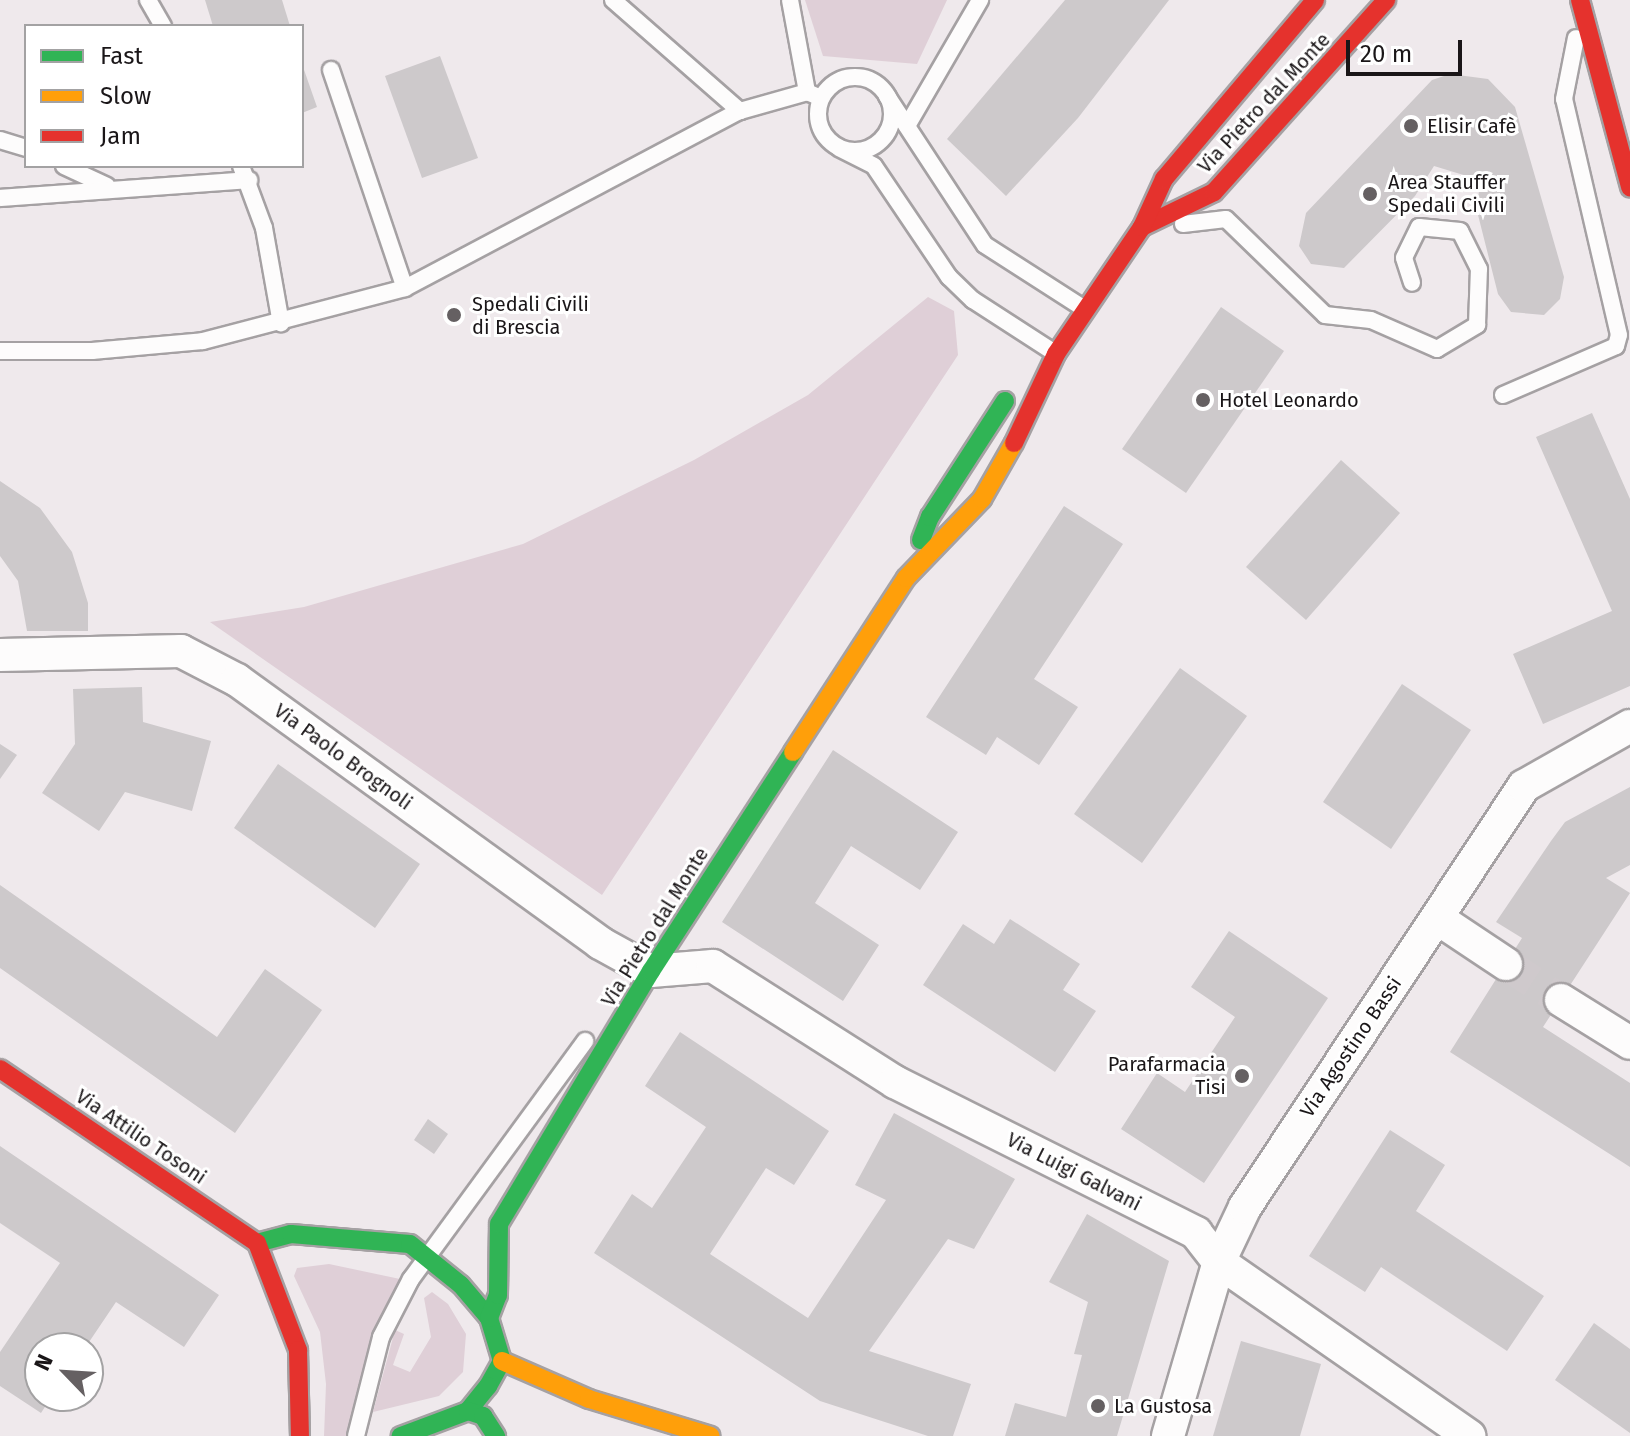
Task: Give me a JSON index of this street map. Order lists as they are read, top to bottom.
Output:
{
  "streets": {
    "street": [
      "Via Pietro dal Monte",
      "Via Paolo Brognoli",
      "Via Agostino Bassi",
      "Via Attilio Tosoni",
      "Via Luigi Galvani"
    ]
  },
  "crossings": [
    ["Via Pietro dal Monte", "Via Paolo Brognoli"],
    ["Via Pietro dal Monte", "Via Luigi Galvani"],
    ["Via Paolo Brognoli", "Via Luigi Galvani"],
    ["Via Agostino Bassi", "Via Luigi Galvani"]
  ],
  "places": [
    "Elisir Cafè",
    "Area Stauffer Spedali Civili",
    "Spedali Civili di Brescia",
    "Hotel Leonardo",
    "Parafarmacia Tisi",
    "La Gustosa"
  ],
  "legend": ["Fast", "Slow", "Jam"],
  "scale_bar": "20 m",
  "north": "top left"
}
